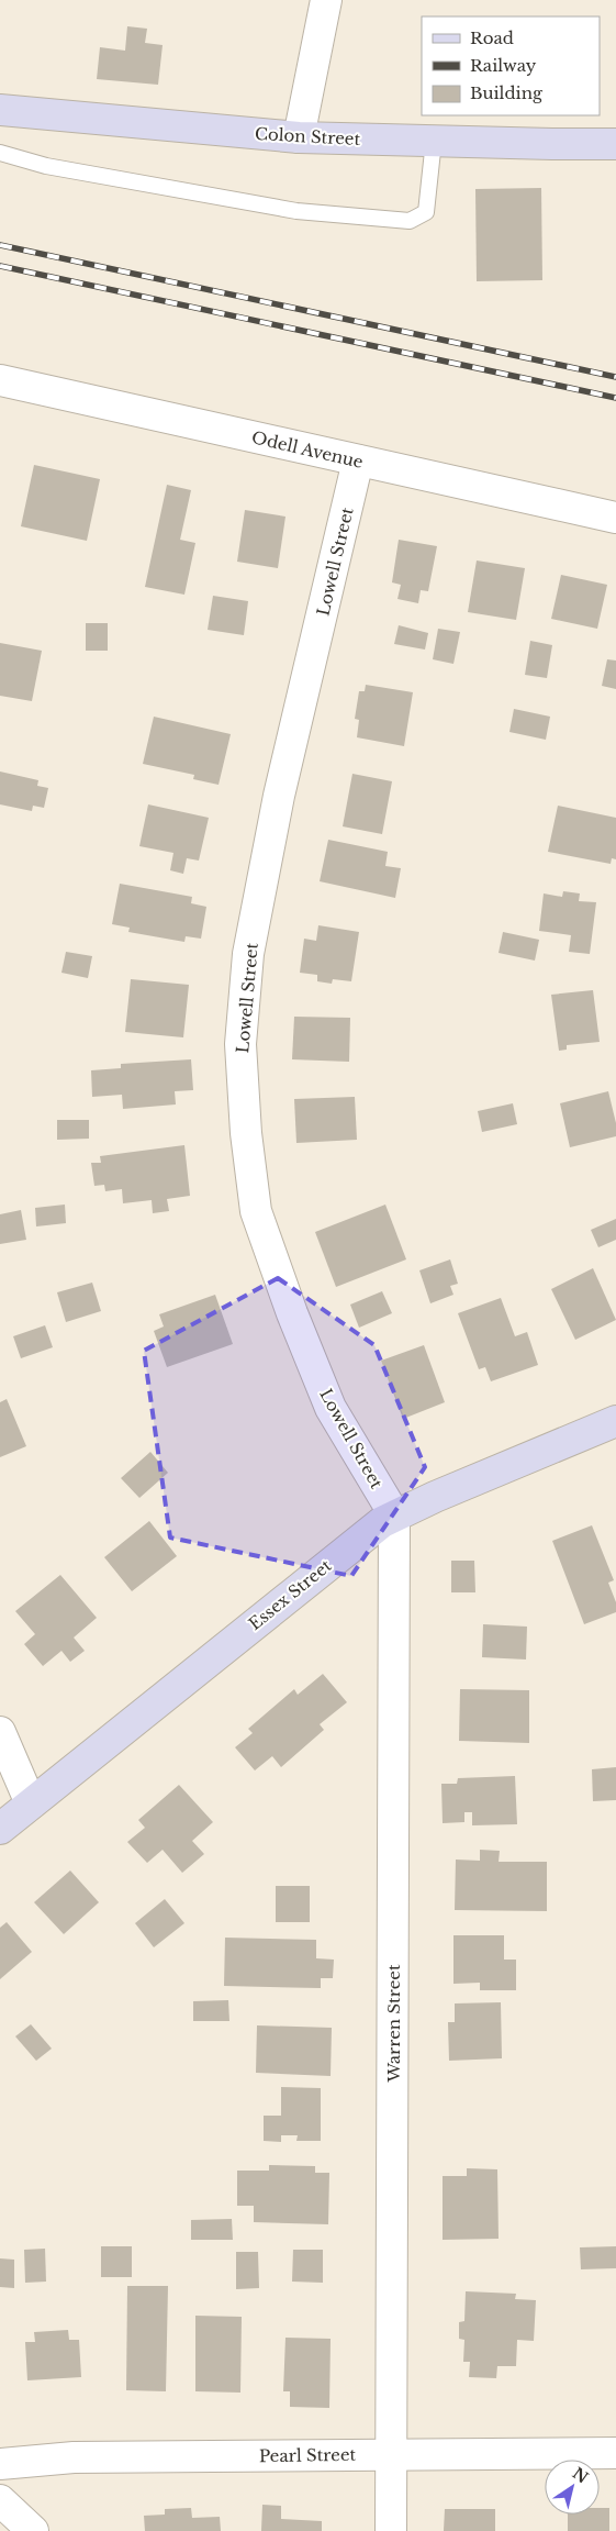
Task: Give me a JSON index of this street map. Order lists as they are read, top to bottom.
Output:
{
  "streets": {
    "main road": ["Colon Street", "Essex Street"],
    "street": [
      "Odell Avenue",
      "Lowell Street",
      "Warren Street",
      "Pearl Street"
    ]
  },
  "crossings": [
    ["Odell Avenue", "Lowell Street"],
    ["Lowell Street", "Essex Street"],
    ["Lowell Street", "Warren Street"],
    ["Essex Street", "Warren Street"],
    ["Warren Street", "Pearl Street"]
  ],
  "legend": ["Road", "Railway", "Building"],
  "north": "top right"
}
